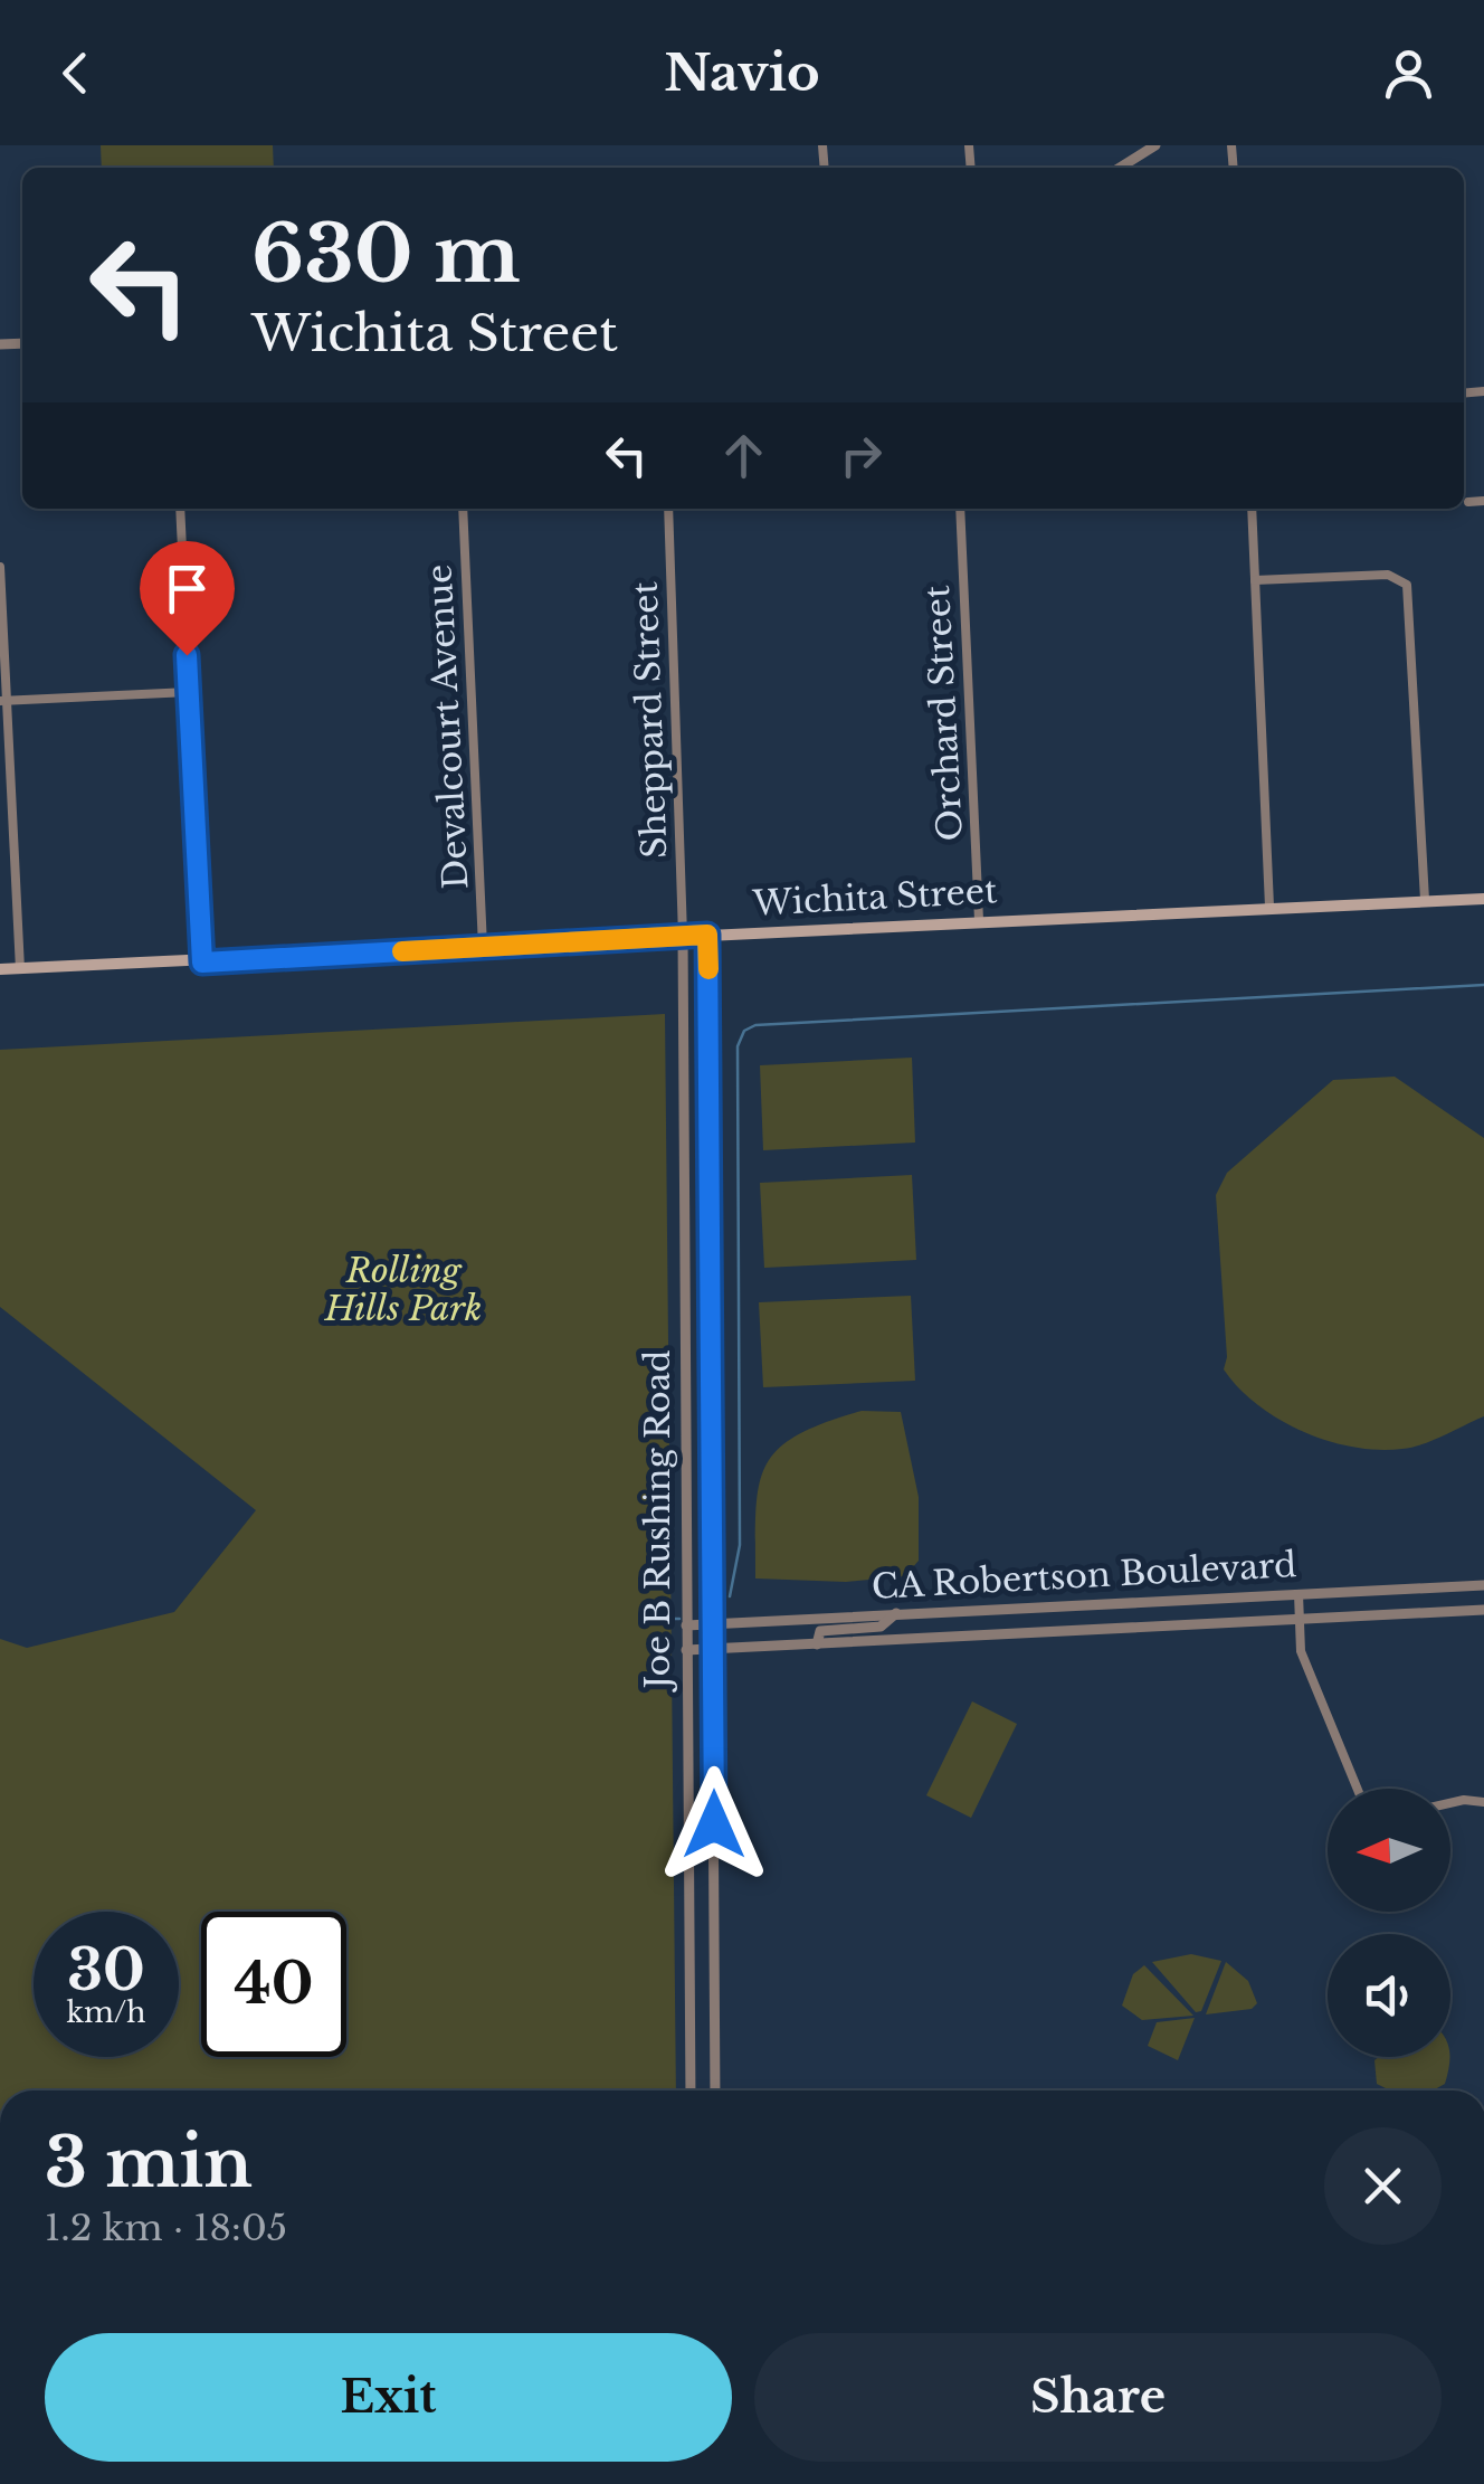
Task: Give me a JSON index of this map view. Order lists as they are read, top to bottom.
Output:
{
  "streets": {
    "main road": ["Wichita Street"],
    "street": [
      "Orchard Street",
      "Sheppard Street",
      "Devalcourt Avenue",
      "Joe B Rushing Road",
      "CA Robertson Boulevard"
    ]
  },
  "crossings": [
    ["Orchard Street", "Wichita Street"],
    ["Sheppard Street", "Wichita Street"],
    ["Sheppard Street", "Joe B Rushing Road"],
    ["Devalcourt Avenue", "Wichita Street"],
    ["Wichita Street", "Joe B Rushing Road"],
    ["Joe B Rushing Road", "CA Robertson Boulevard"]
  ],
  "parks": ["Rolling Hills Park"],
  "north": "left",
  "page": {
    "header": "Navio",
    "turn": ["630 m", "Wichita Street"],
    "speed": "30 km/h",
    "limit": "40",
    "heading": ["3 min", "1.2 km · 18:05"],
    "buttons": ["Exit", "Share"]
  }
}
